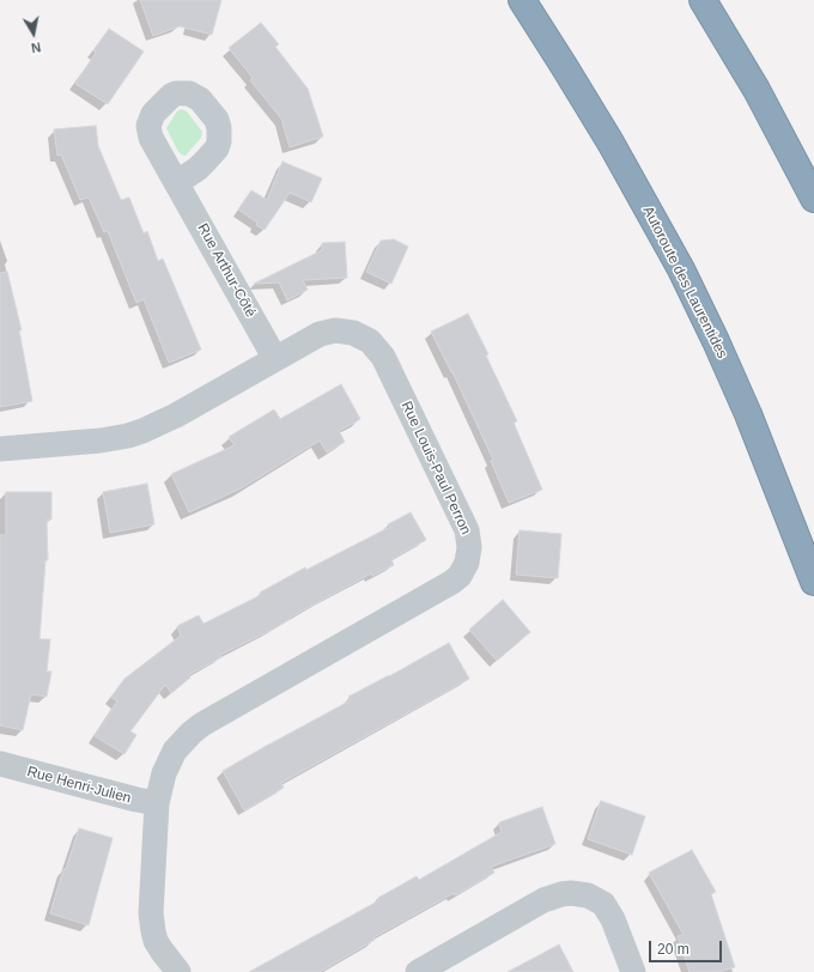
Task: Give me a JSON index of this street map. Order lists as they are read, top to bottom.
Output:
{
  "streets": {
    "highway": ["Autoroute des Laurentides"],
    "street": ["Rue Arthur-Côté", "Rue Louis-Paul Perron", "Rue Henri-Julien"]
  },
  "crossings": [
    ["Rue Arthur-Côté", "Rue Louis-Paul Perron"],
    ["Rue Louis-Paul Perron", "Rue Henri-Julien"]
  ],
  "scale_bar": "20 m",
  "north": "bottom"
}
